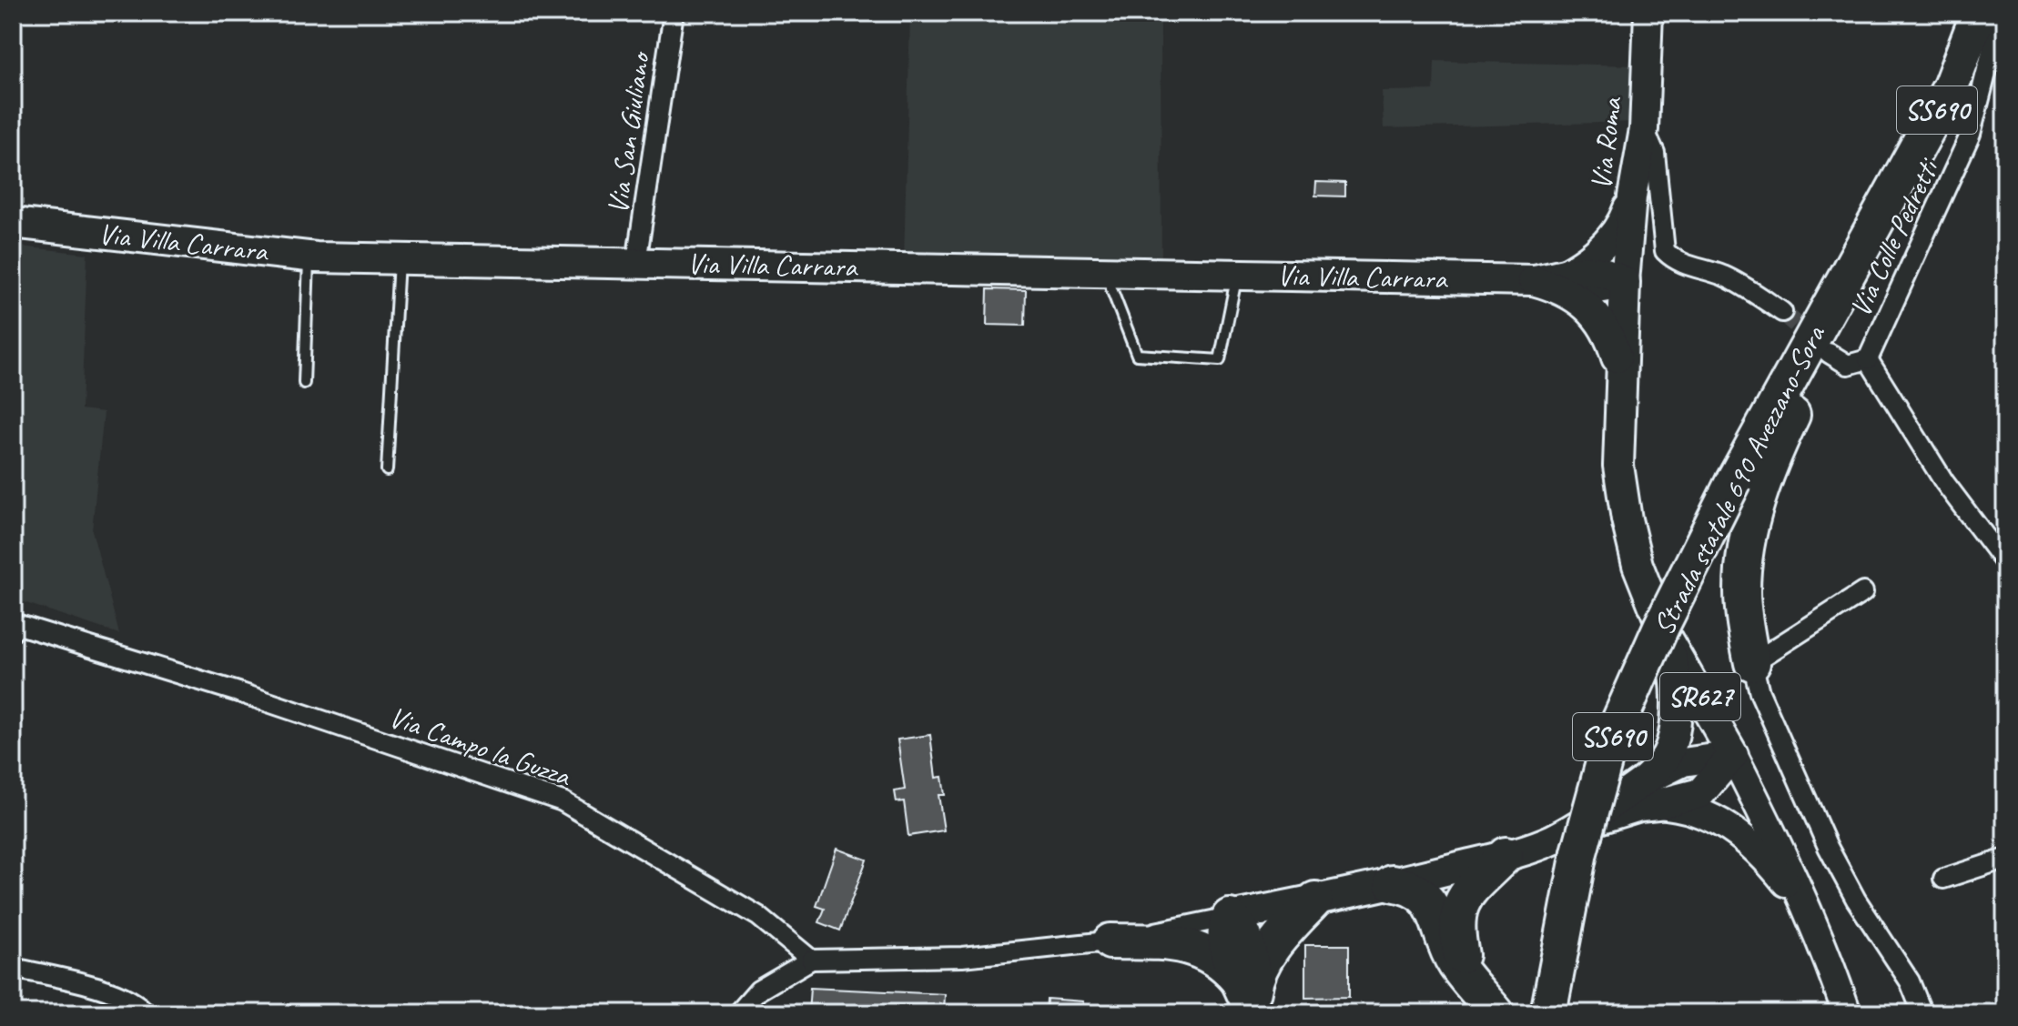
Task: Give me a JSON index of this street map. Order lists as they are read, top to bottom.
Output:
{
  "streets": {
    "highway": ["SS690", "Strada statale 690 Avezzano-Sora"],
    "main road": ["Via Roma", "Via Villa Carrara", "SR627"],
    "street": ["Via San Giuliano", "Via Colle Pedretti", "Via Campo la Guzza"]
  },
  "crossings": [
    ["Via San Giuliano", "Via Villa Carrara"],
    ["Via Roma", "Via Villa Carrara"]
  ]
}
